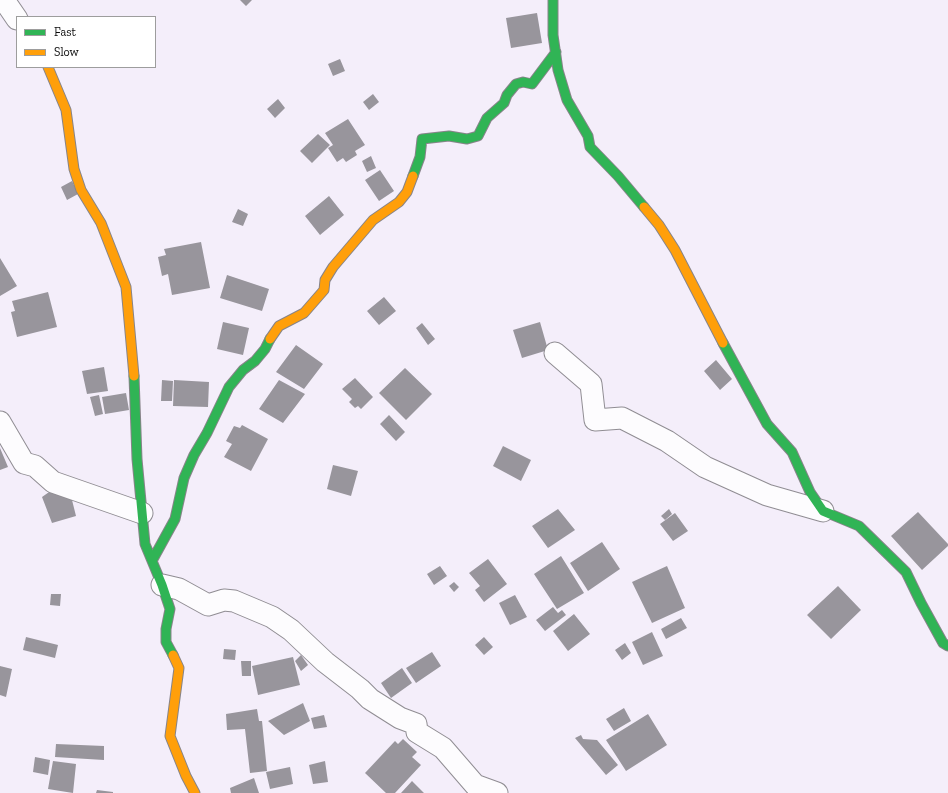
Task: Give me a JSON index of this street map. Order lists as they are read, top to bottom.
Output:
{
  "legend": ["Fast", "Slow"]
}
